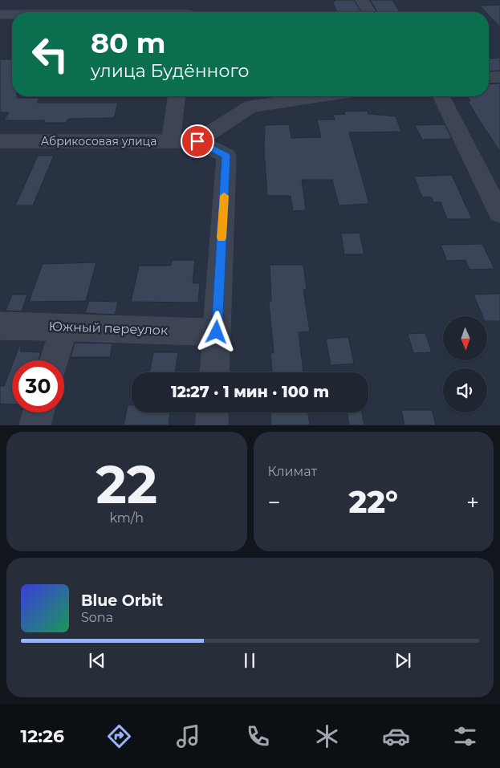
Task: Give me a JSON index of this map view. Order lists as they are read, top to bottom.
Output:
{
  "streets": {
    "street": ["Абрикосовая улица", "Южный переулок"]
  },
  "north": "bottom",
  "page": {
    "turn": ["80 m", "улица Будённого"],
    "limit": "30",
    "trip": "12:27 · 1 мин · 100 m",
    "tile": [
      ["22", "km/h"],
      "Климат"
    ],
    "heat": ["−", "22°", "+"],
    "song": ["Blue Orbit", "Sona"],
    "tabs": "12:26"
  }
}
